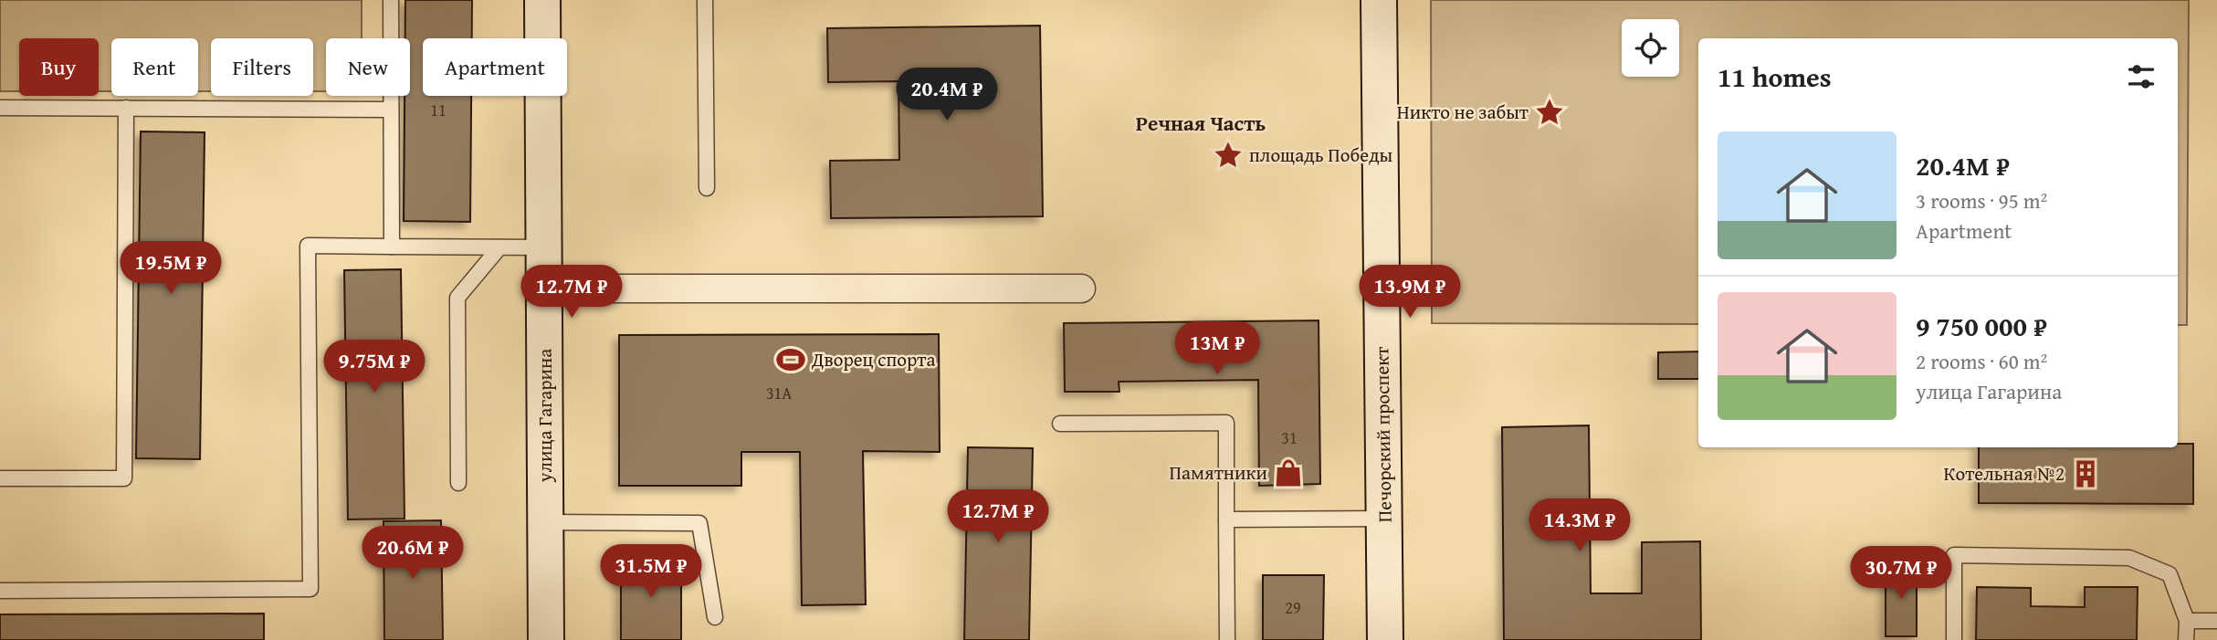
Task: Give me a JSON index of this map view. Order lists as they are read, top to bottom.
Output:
{
  "streets": {
    "main road": ["улица Гагарина", "Печорский проспект"]
  },
  "districts": ["Речная Часть"],
  "places": {
    "place": ["Никто не забыт", "площадь Победы"],
    "sports": ["Дворец спорта"],
    "shop": ["Памятники"],
    "building": ["Котельная №2"]
  },
  "house_numbers": [
    "11",
    "31А",
    "31",
    "29"
  ],
  "page": {
    "chip": [
      "Buy",
      "Rent",
      "Filters",
      "New",
      "Apartment"
    ],
    "heading": "11 homes",
    "price": [
      "20.4M ₽",
      "19.5M ₽",
      "12.7M ₽",
      "13.9M ₽",
      "13M ₽",
      "9.75M ₽",
      "12.7M ₽",
      "14.3M ₽",
      "20.6M ₽",
      "31.5M ₽",
      "30.7M ₽"
    ],
    "list": [
      {
        "name": "20.4M ₽",
        "note": "3 rooms · 95 m² · Apartment"
      },
      {
        "name": "9 750 000 ₽",
        "note": "2 rooms · 60 m² · улица Гагарина"
      }
    ]
  }
}
